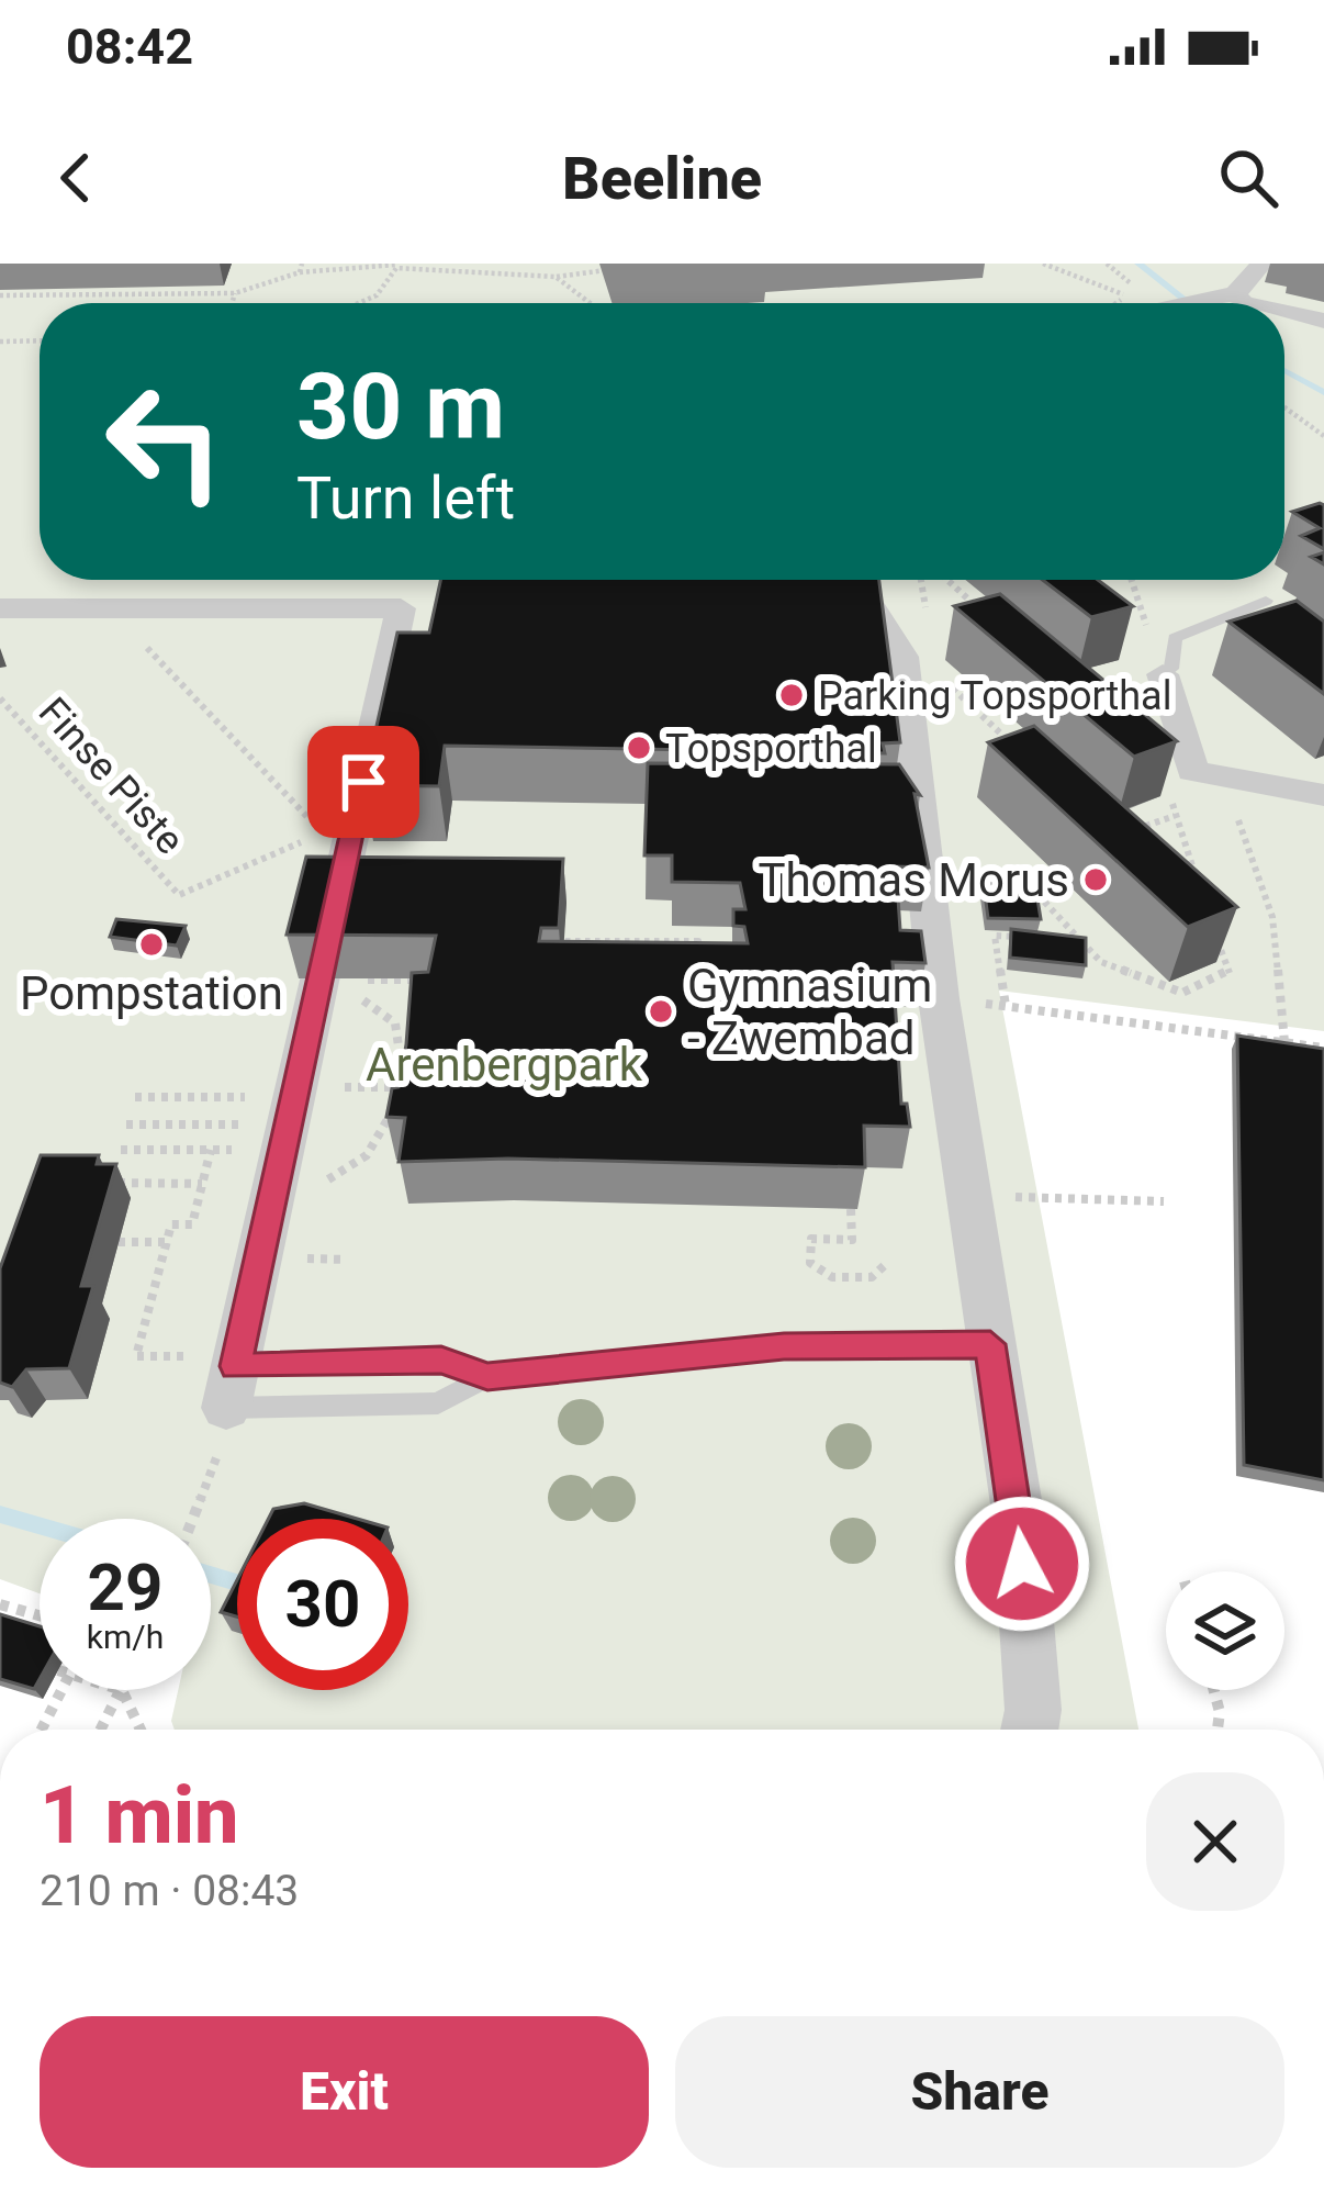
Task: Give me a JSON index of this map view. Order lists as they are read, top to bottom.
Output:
{
  "streets": {
    "path": ["Finse Piste"]
  },
  "parks": ["Arenbergpark"],
  "places": [
    "Parking Topsporthal",
    "Topsporthal",
    "Thomas Morus",
    "Pompstation",
    "Gymnasium - Zwembad"
  ],
  "page": {
    "status": "08:42",
    "header": "Beeline",
    "turn": ["30 m", "Turn left"],
    "speed": "29 km/h",
    "limit": "30",
    "heading": ["1 min", "210 m · 08:43"],
    "buttons": ["Exit", "Share"]
  }
}
